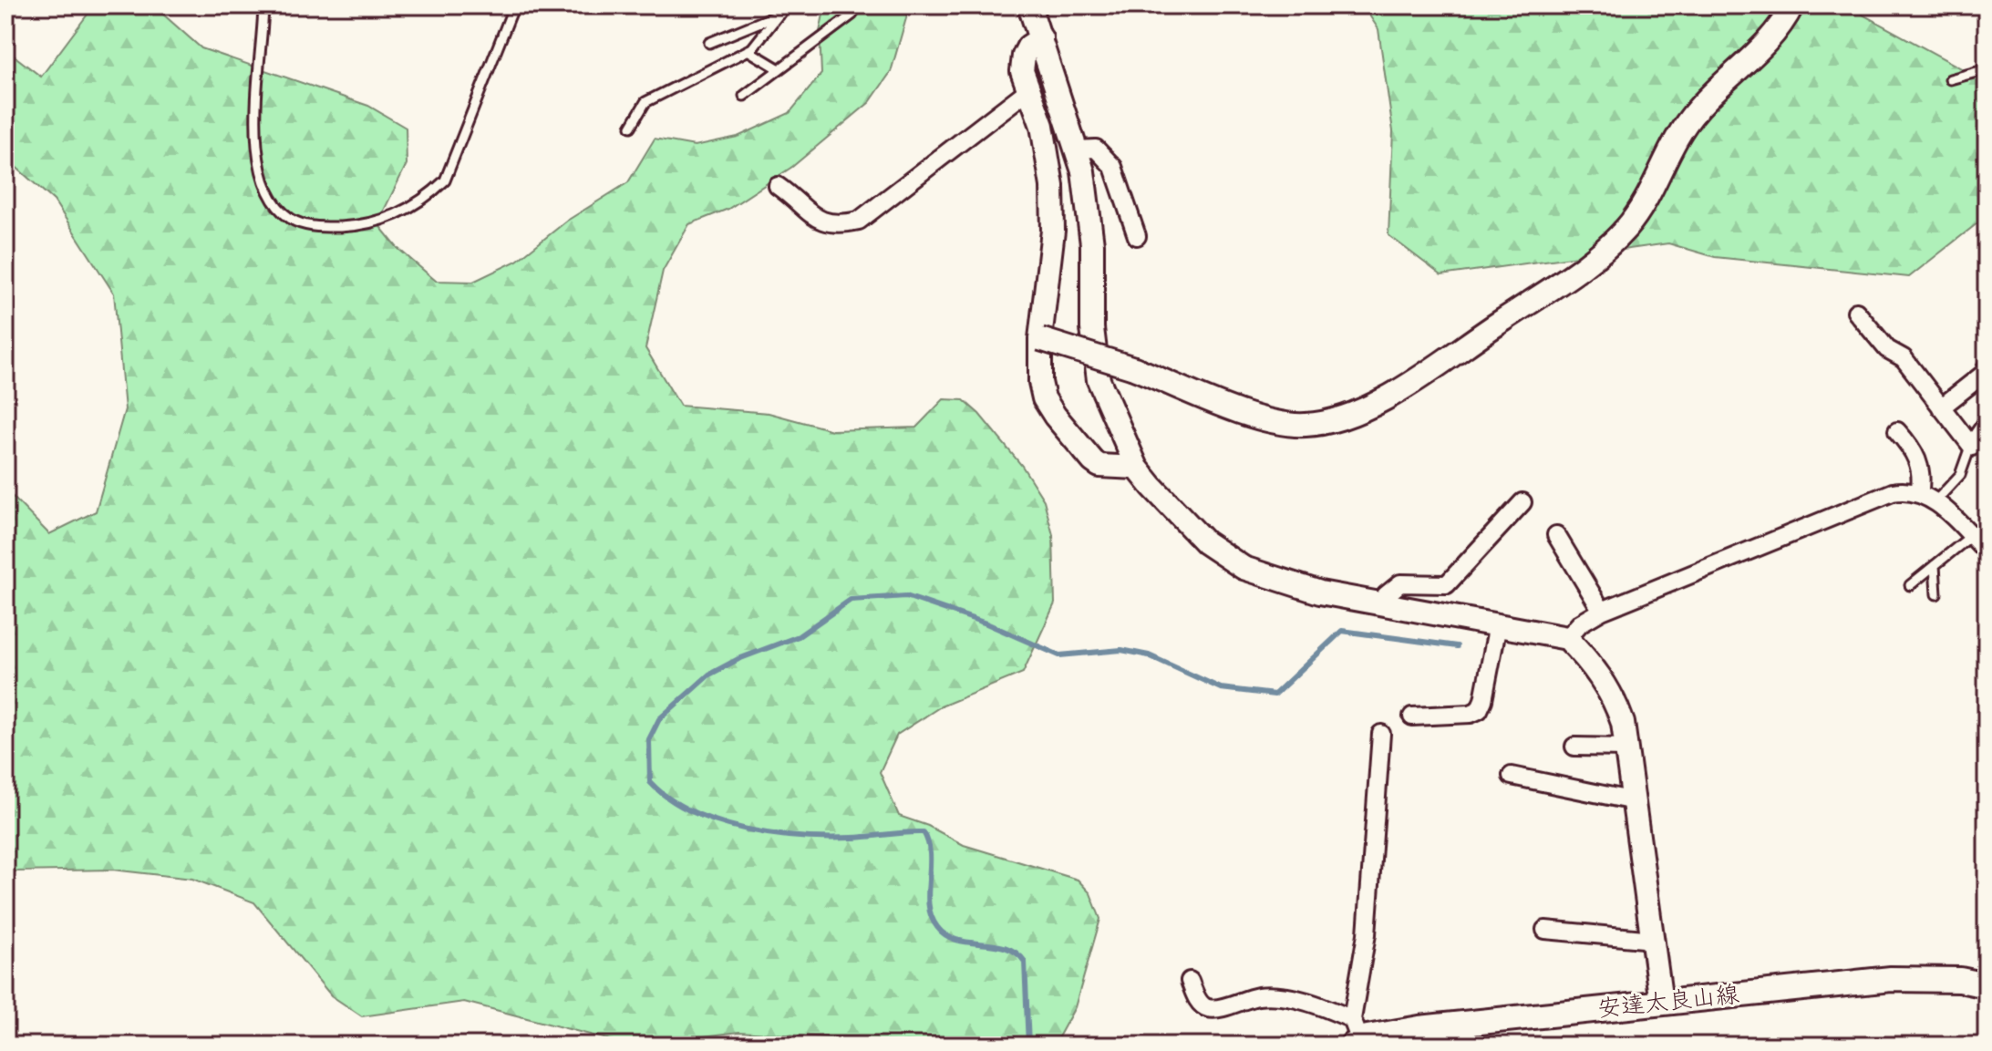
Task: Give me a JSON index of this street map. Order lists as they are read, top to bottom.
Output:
{
  "streets": {
    "main road": ["安達太良山線"]
  }
}
